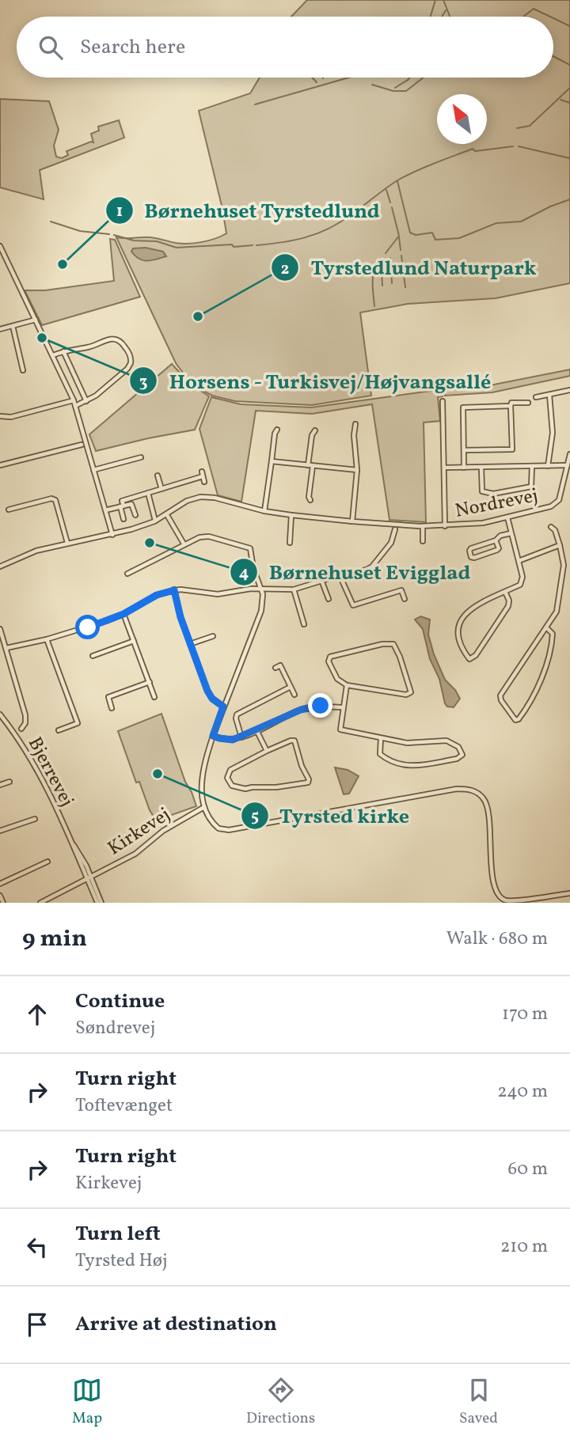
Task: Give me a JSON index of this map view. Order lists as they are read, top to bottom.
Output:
{
  "streets": {
    "street": ["Nordrevej", "Bjerrevej", "Kirkevej"]
  },
  "crossings": [
    ["Bjerrevej", "Kirkevej"]
  ],
  "places": [
    "Børnehuset Tyrstedlund",
    "Tyrstedlund Naturpark",
    "Horsens - Turkisvej/Højvangsallé",
    "Børnehuset Evigglad",
    "Tyrsted kirke"
  ],
  "north": "top left",
  "page": {
    "search": "Search here",
    "heading": ["9 min", "Walk · 680 m"],
    "list": [
      ["Continue", "Søndrevej", "170 m"],
      ["Turn right", "Toftevænget", "240 m"],
      ["Turn right", "Kirkevej", "60 m"],
      ["Turn left", "Tyrsted Høj", "210 m"],
      "Arrive at destination"
    ],
    "nav": ["Map", "Directions", "Saved"]
  }
}
